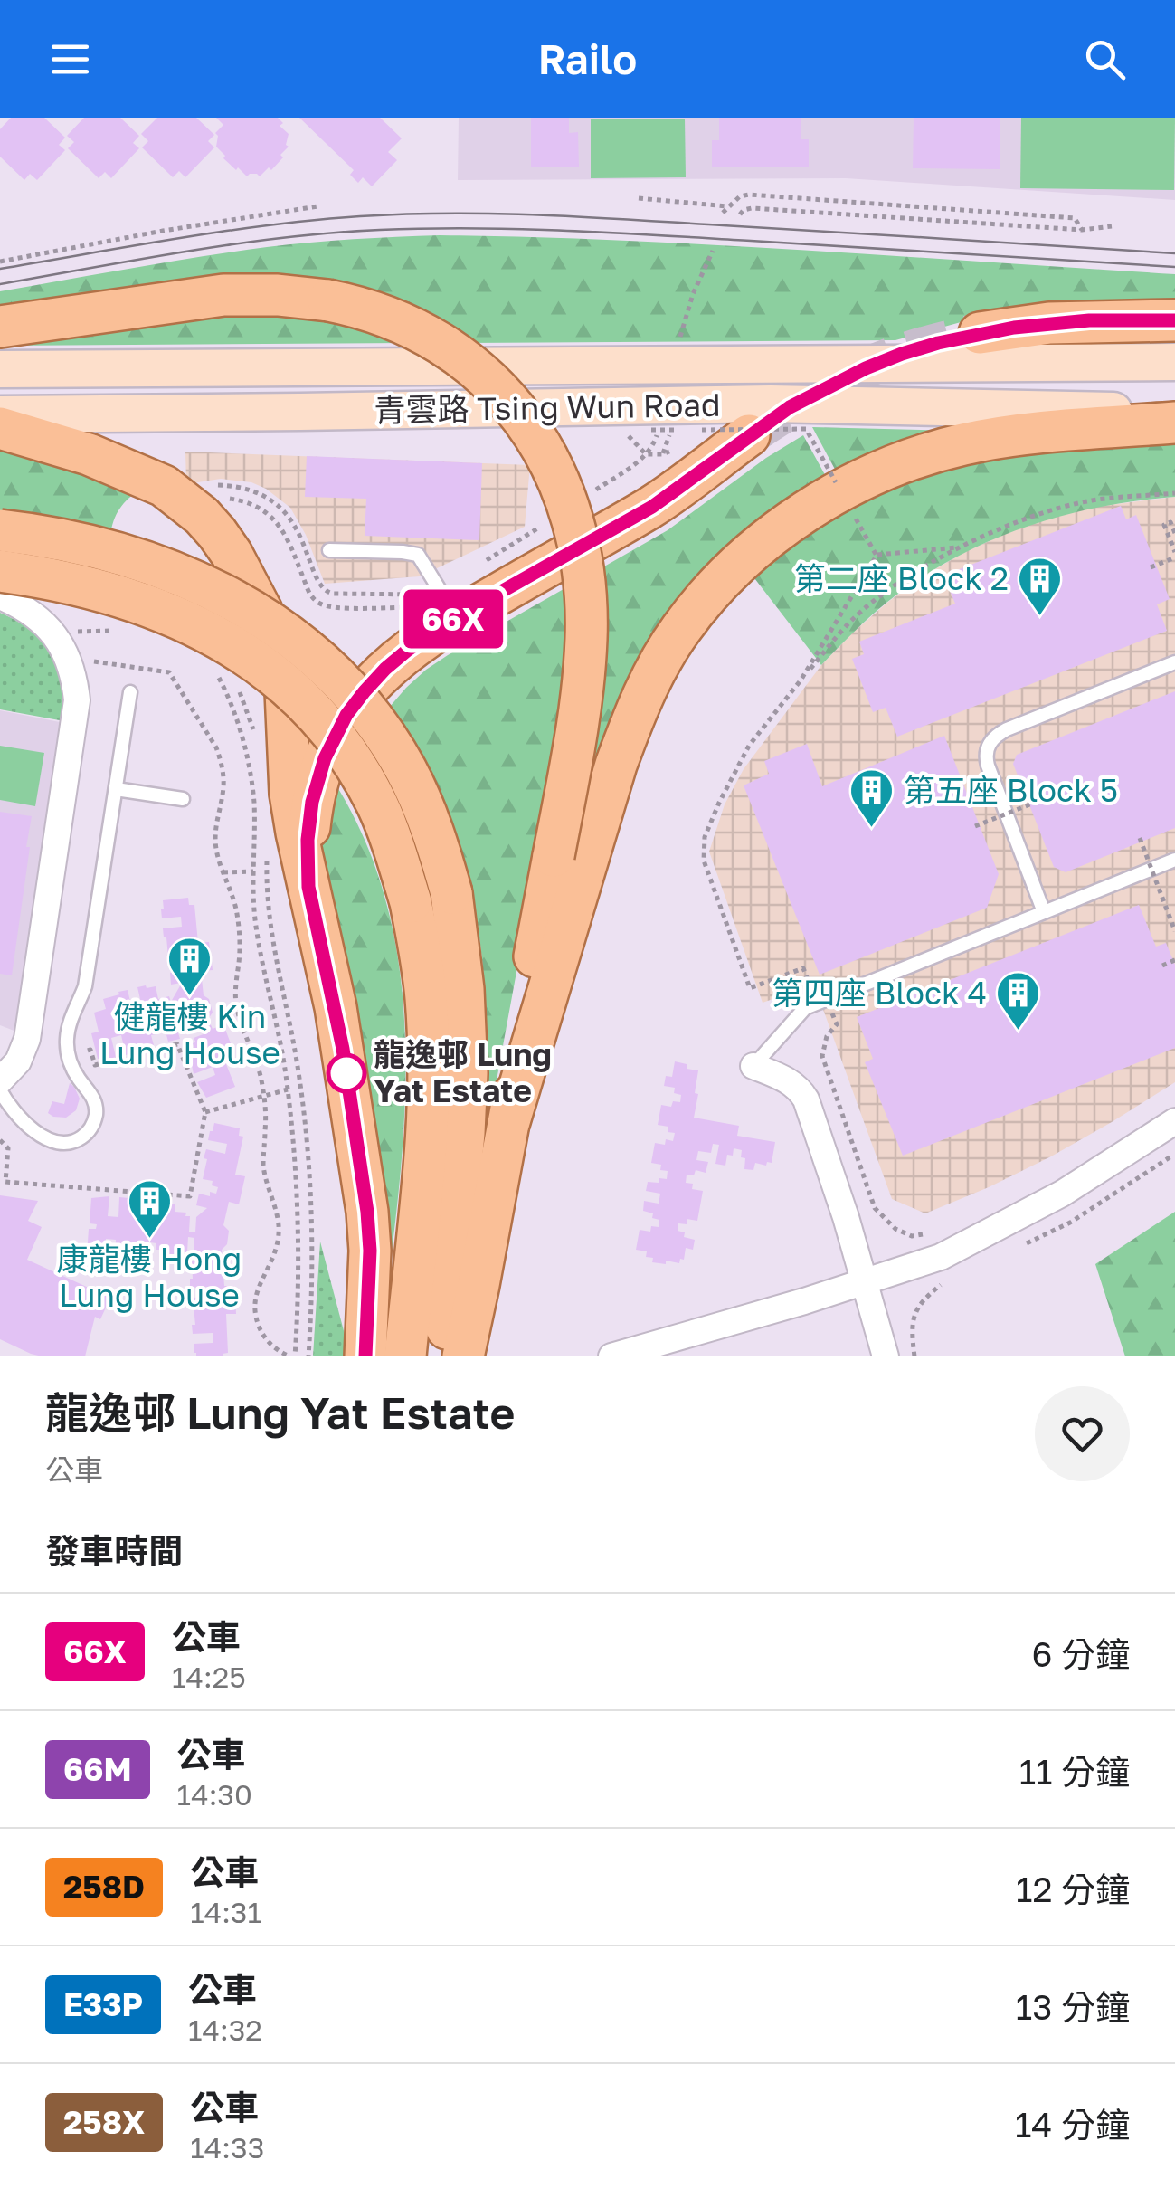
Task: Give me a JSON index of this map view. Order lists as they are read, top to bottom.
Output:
{
  "streets": {
    "main road": ["青雲路 Tsing Wun Road"]
  },
  "places": {
    "building": [
      "第二座 Block 2",
      "第五座 Block 5",
      "健龍樓 Kin Lung House",
      "第四座 Block 4",
      "康龍樓 Hong Lung House"
    ],
    "other": ["龍逸邨 Lung Yat Estate"]
  },
  "lines": ["bus line 66X"],
  "page": {
    "header": "Railo",
    "on_map": "66X",
    "heading": [
      ["龍逸邨 Lung Yat Estate", "公車"],
      "發車時間"
    ],
    "list": [
      {
        "mark": "66X",
        "name": "公車",
        "note": "14:25",
        "value": "6 分鐘"
      },
      {
        "mark": "66M",
        "name": "公車",
        "note": "14:30",
        "value": "11 分鐘"
      },
      {
        "mark": "258D",
        "name": "公車",
        "note": "14:31",
        "value": "12 分鐘"
      },
      {
        "mark": "E33P",
        "name": "公車",
        "note": "14:32",
        "value": "13 分鐘"
      },
      {
        "mark": "258X",
        "name": "公車",
        "note": "14:33",
        "value": "14 分鐘"
      }
    ]
  }
}
